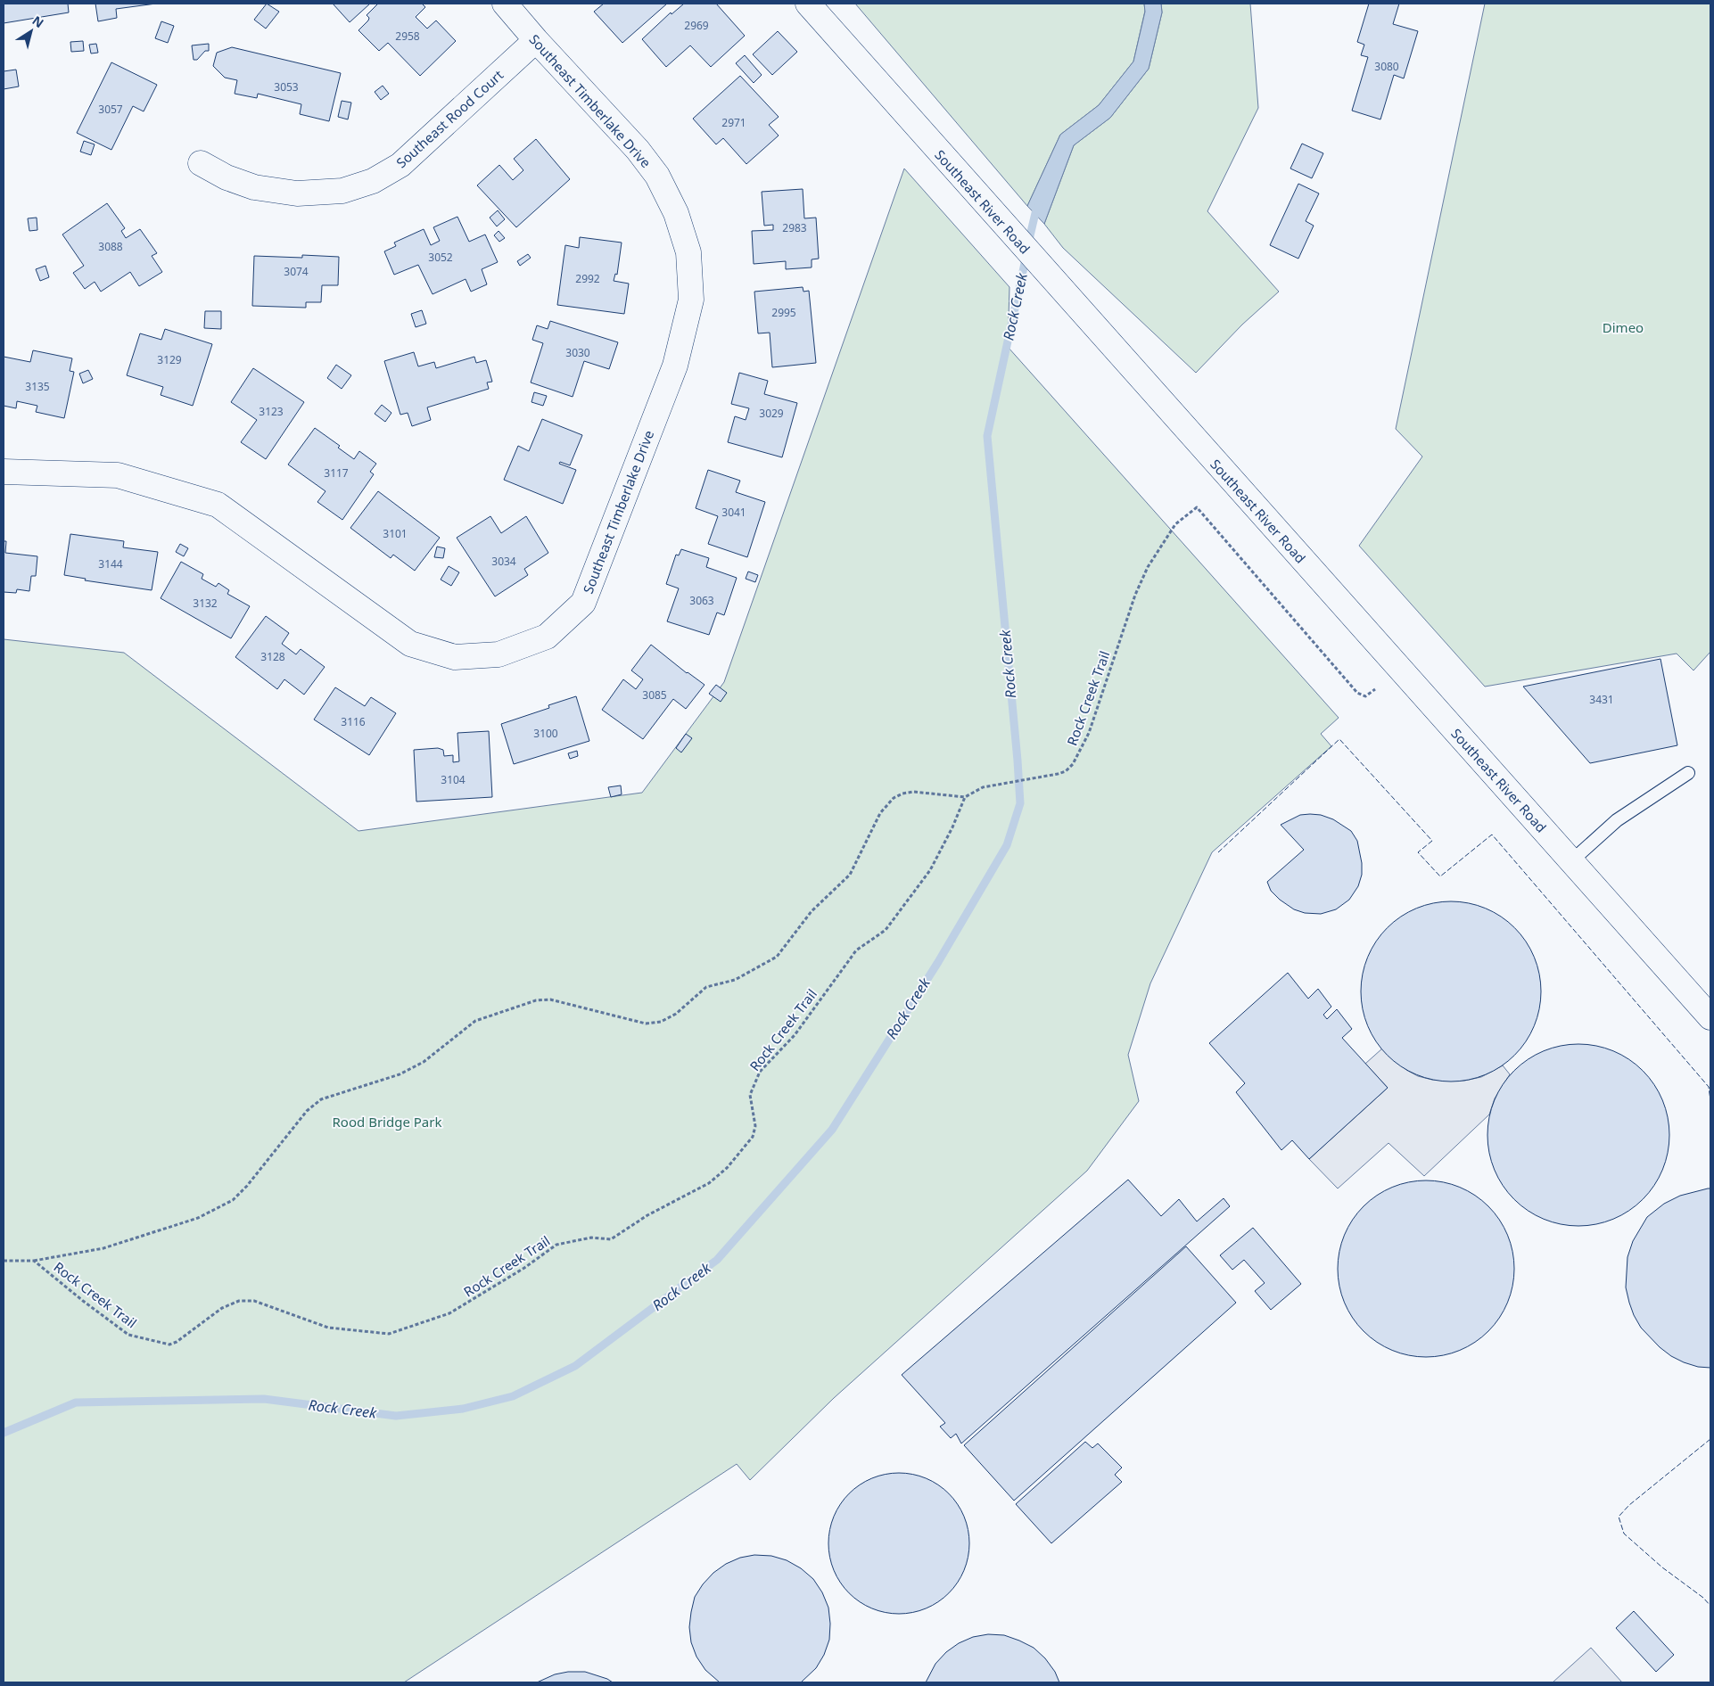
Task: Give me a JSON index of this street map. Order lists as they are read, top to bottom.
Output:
{
  "streets": {
    "street": ["Southeast Timberlake Drive", "Southeast Rood Court", "Southeast River Road"],
    "path": ["Rock Creek Trail"]
  },
  "crossings": [
    ["Southeast Timberlake Drive", "Southeast Rood Court"]
  ],
  "water": ["Rock Creek"],
  "parks": ["Dimeo", "Rood Bridge Park"],
  "house_numbers": [
    "2969",
    "2958",
    "3080",
    "3053",
    "3057",
    "2971",
    "2983",
    "3088",
    "3052",
    "3074",
    "2992",
    "2995",
    "3030",
    "3129",
    "3135",
    "3123",
    "3029",
    "3117",
    "3041",
    "3101",
    "3034",
    "3144",
    "3063",
    "3132",
    "3128",
    "3085",
    "3431",
    "3116",
    "3100",
    "3104"
  ],
  "north": "top right"
}
